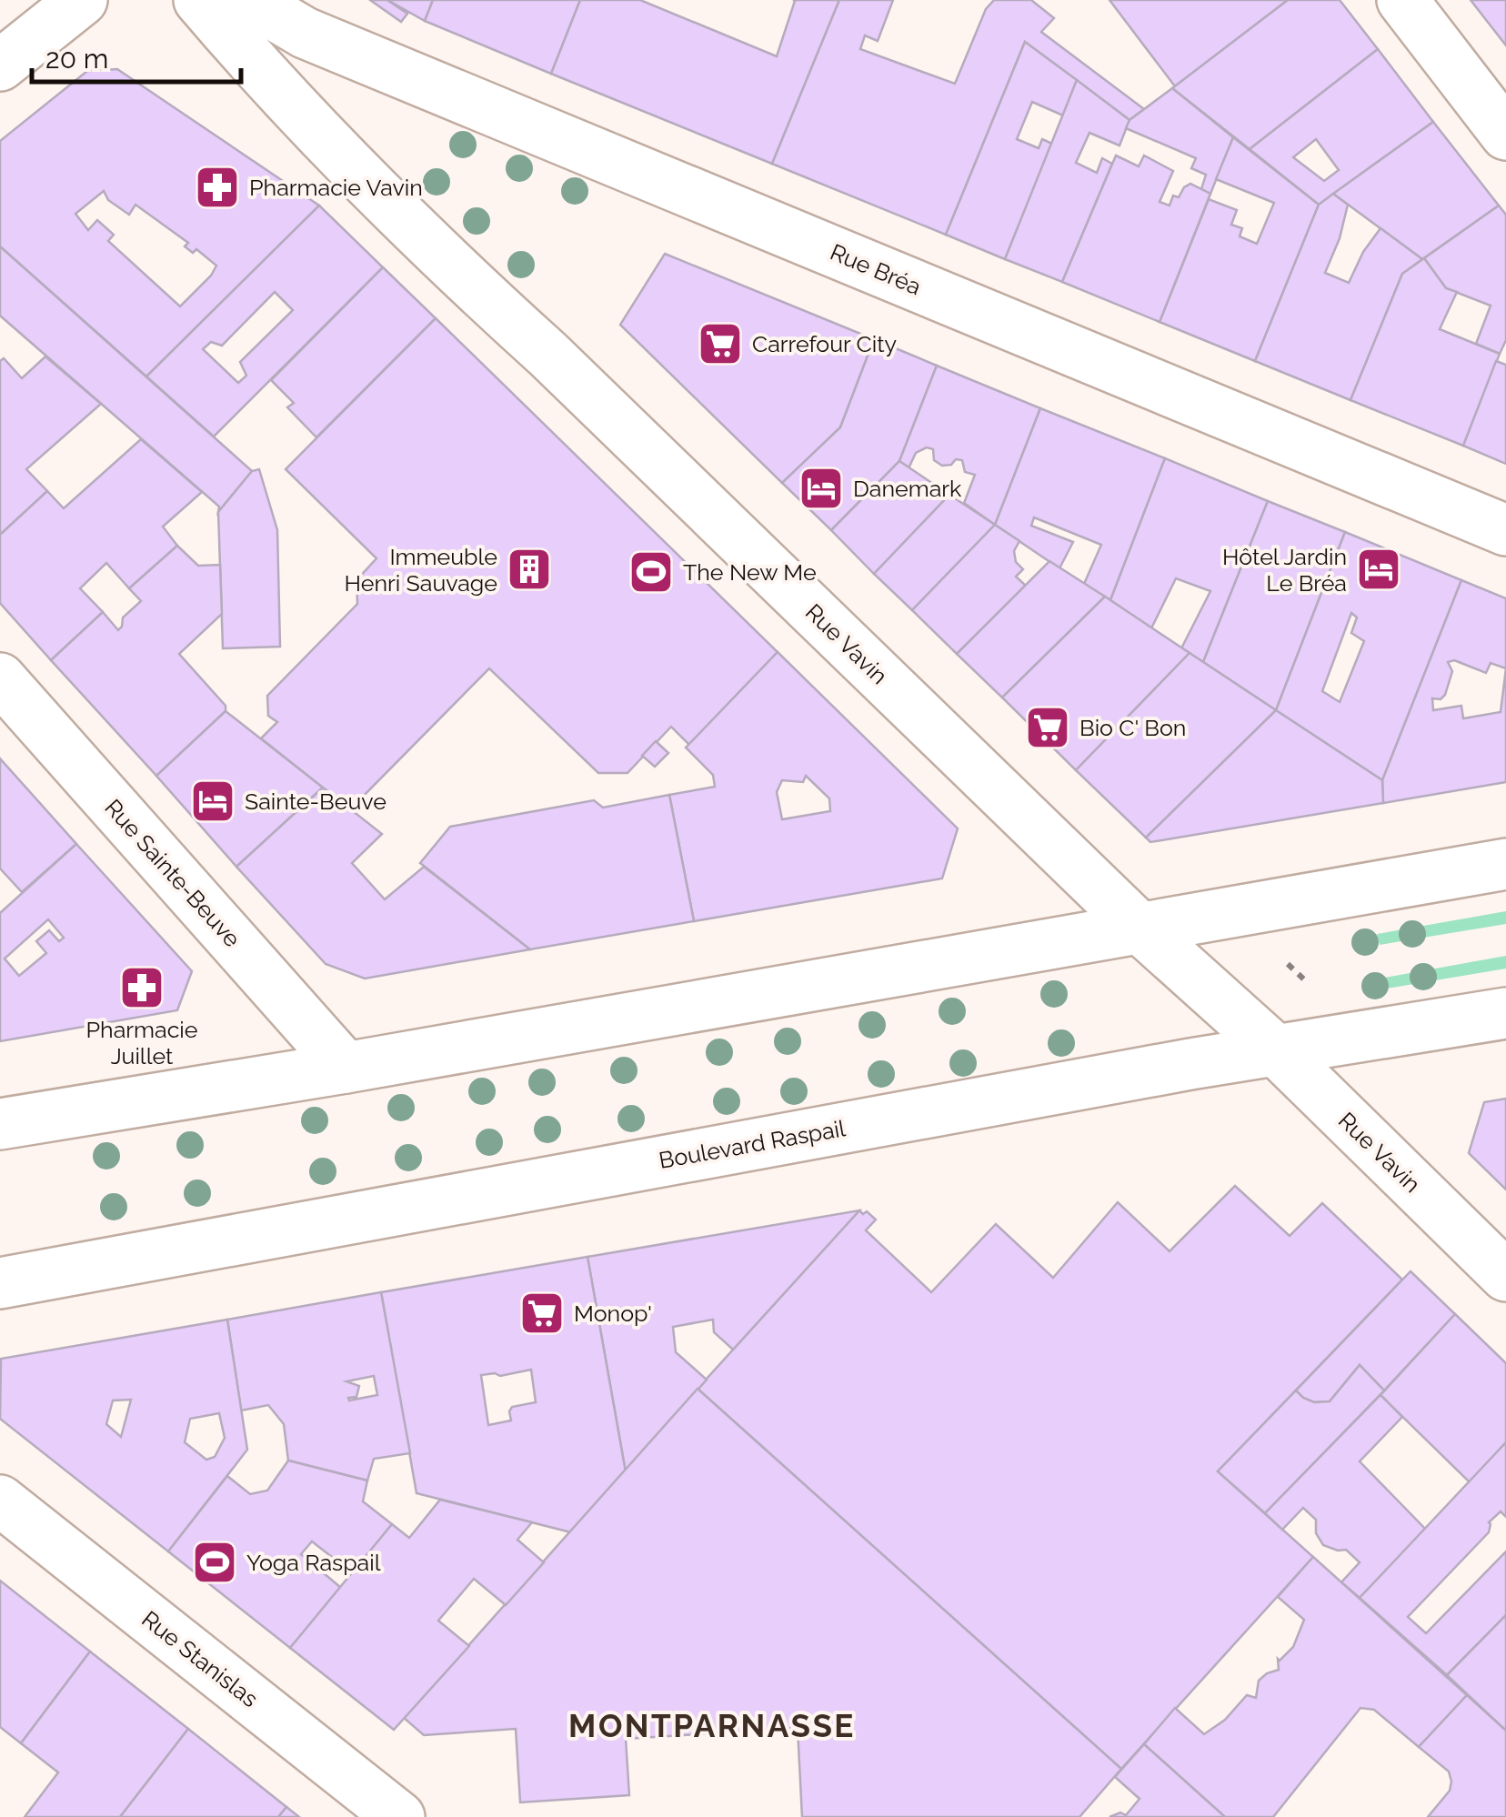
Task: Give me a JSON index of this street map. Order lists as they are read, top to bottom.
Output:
{
  "streets": {
    "street": [
      "Rue Bréa",
      "Rue Vavin",
      "Rue Sainte-Beuve",
      "Boulevard Raspail",
      "Rue Stanislas"
    ]
  },
  "crossings": [
    ["Rue Vavin", "Boulevard Raspail"]
  ],
  "districts": ["MONTPARNASSE"],
  "places": {
    "pharmacy": ["Pharmacie Vavin", "Pharmacie Juillet"],
    "supermarket": ["Carrefour City", "Bio C' Bon", "Monop'"],
    "hotel": ["Danemark", "Hôtel Jardin Le Bréa", "Sainte-Beuve"],
    "building": ["Immeuble Henri Sauvage"],
    "sports": ["The New Me", "Yoga Raspail"]
  },
  "scale_bar": "20 m"
}
